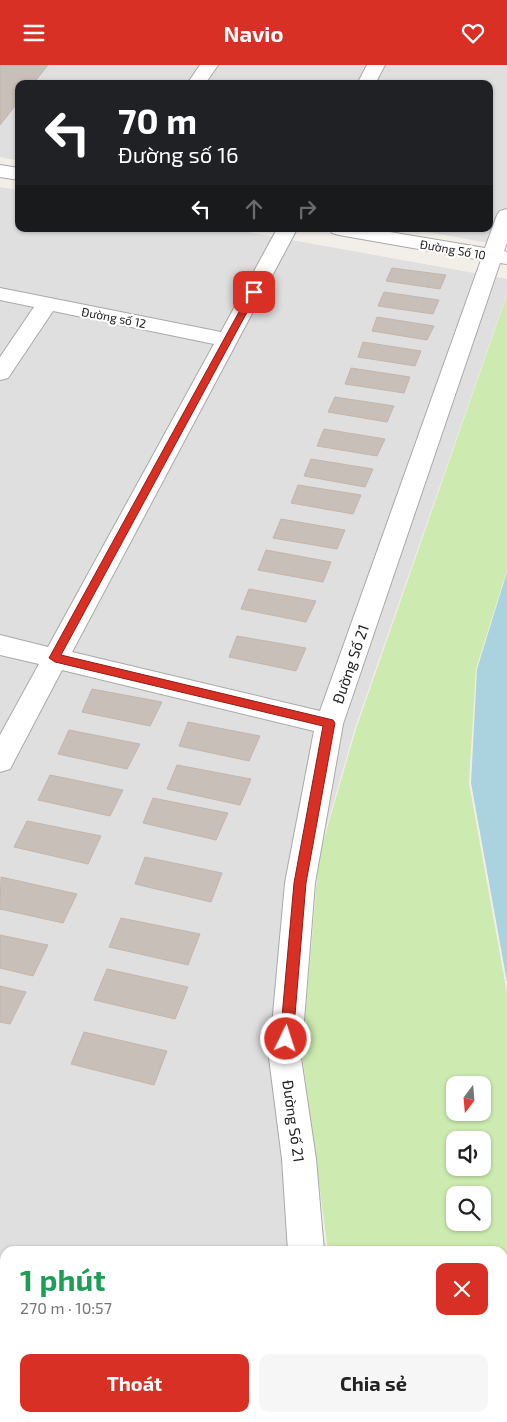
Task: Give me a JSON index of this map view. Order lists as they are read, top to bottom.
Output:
{
  "streets": {
    "street": ["Đường Số 10", "Đường số 12", "Đường Số 21"]
  },
  "crossings": [
    ["Đường Số 10", "Đường Số 21"]
  ],
  "north": "bottom",
  "page": {
    "header": "Navio",
    "turn": ["70 m", "Đường số 16"],
    "heading": ["1 phút", "270 m · 10:57"],
    "buttons": ["Thoát", "Chia sẻ"]
  }
}
